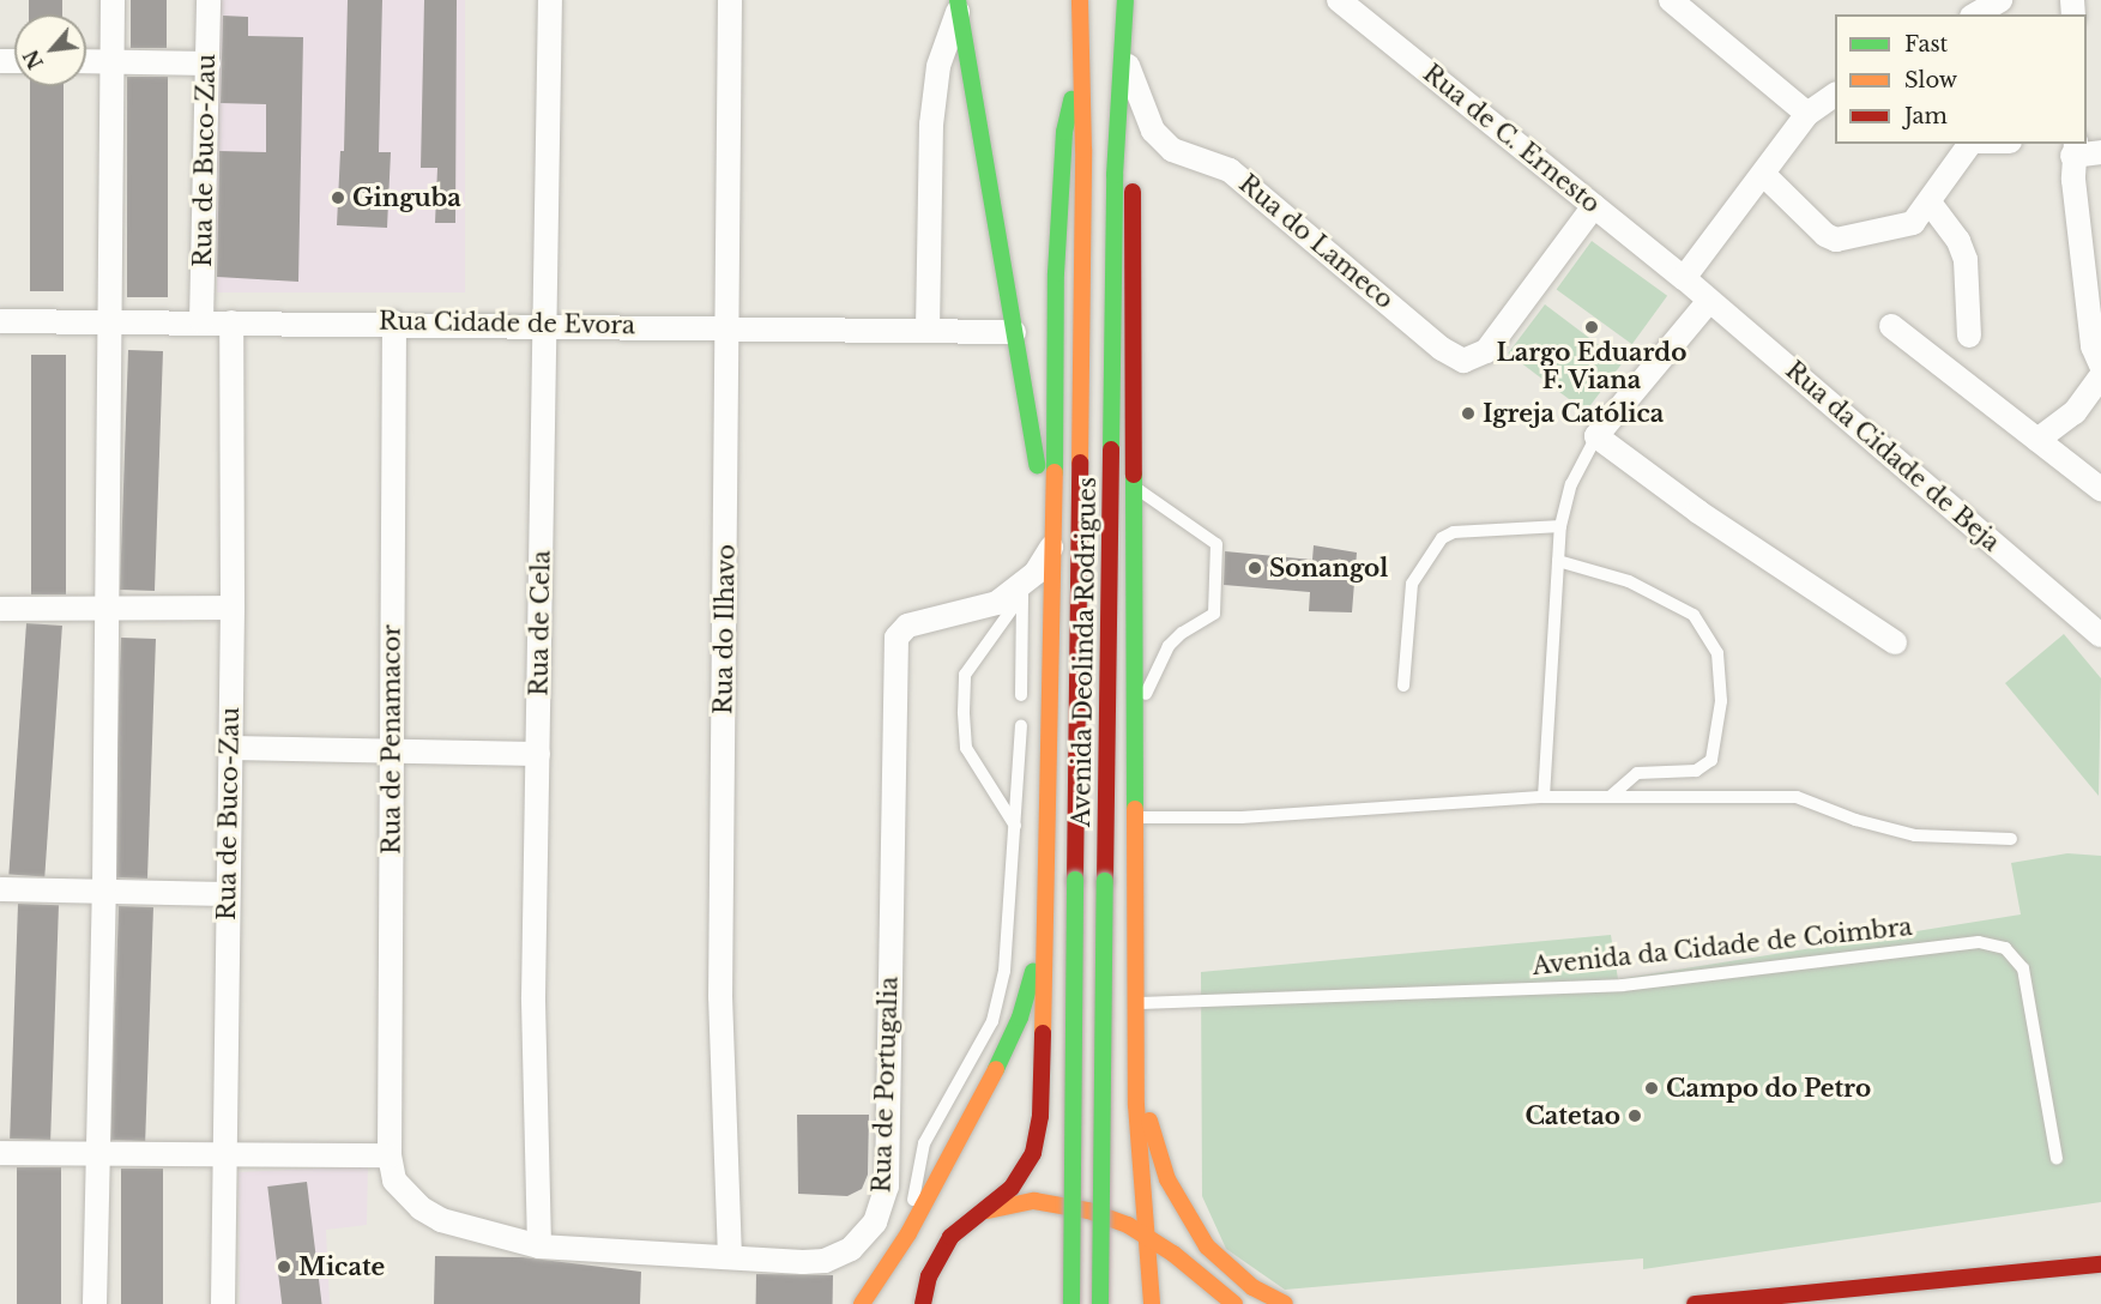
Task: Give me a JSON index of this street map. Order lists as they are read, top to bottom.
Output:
{
  "streets": {
    "main road": ["Avenida Deolinda Rodrigues"],
    "street": [
      "Rua de C. Ernesto",
      "Rua de Buco-Zau",
      "Rua do Lameco",
      "Rua Cidade de Evora",
      "Rua da Cidade de Beja",
      "Rua de Cela",
      "Rua do Ilhavo",
      "Rua de Penamacor",
      "Rua de Portugalia"
    ],
    "lane": ["Avenida da Cidade de Coimbra"]
  },
  "crossings": [
    ["Rua de C. Ernesto", "Rua do Lameco"],
    ["Rua de C. Ernesto", "Rua da Cidade de Beja"],
    ["Rua de Buco-Zau", "Rua Cidade de Evora"],
    ["Rua do Lameco", "Avenida Deolinda Rodrigues"],
    ["Rua Cidade de Evora", "Rua de Cela"],
    ["Rua Cidade de Evora", "Rua do Ilhavo"],
    ["Rua Cidade de Evora", "Rua de Penamacor"],
    ["Rua de Cela", "Rua de Portugalia"],
    ["Rua do Ilhavo", "Rua de Portugalia"],
    ["Rua de Penamacor", "Rua de Portugalia"]
  ],
  "places": [
    "Ginguba",
    "Largo Eduardo F. Viana",
    "Igreja Católica",
    "Sonangol",
    "Campo do Petro",
    "Catetao",
    "Micate"
  ],
  "legend": ["Fast", "Slow", "Jam"],
  "north": "bottom left"
}
